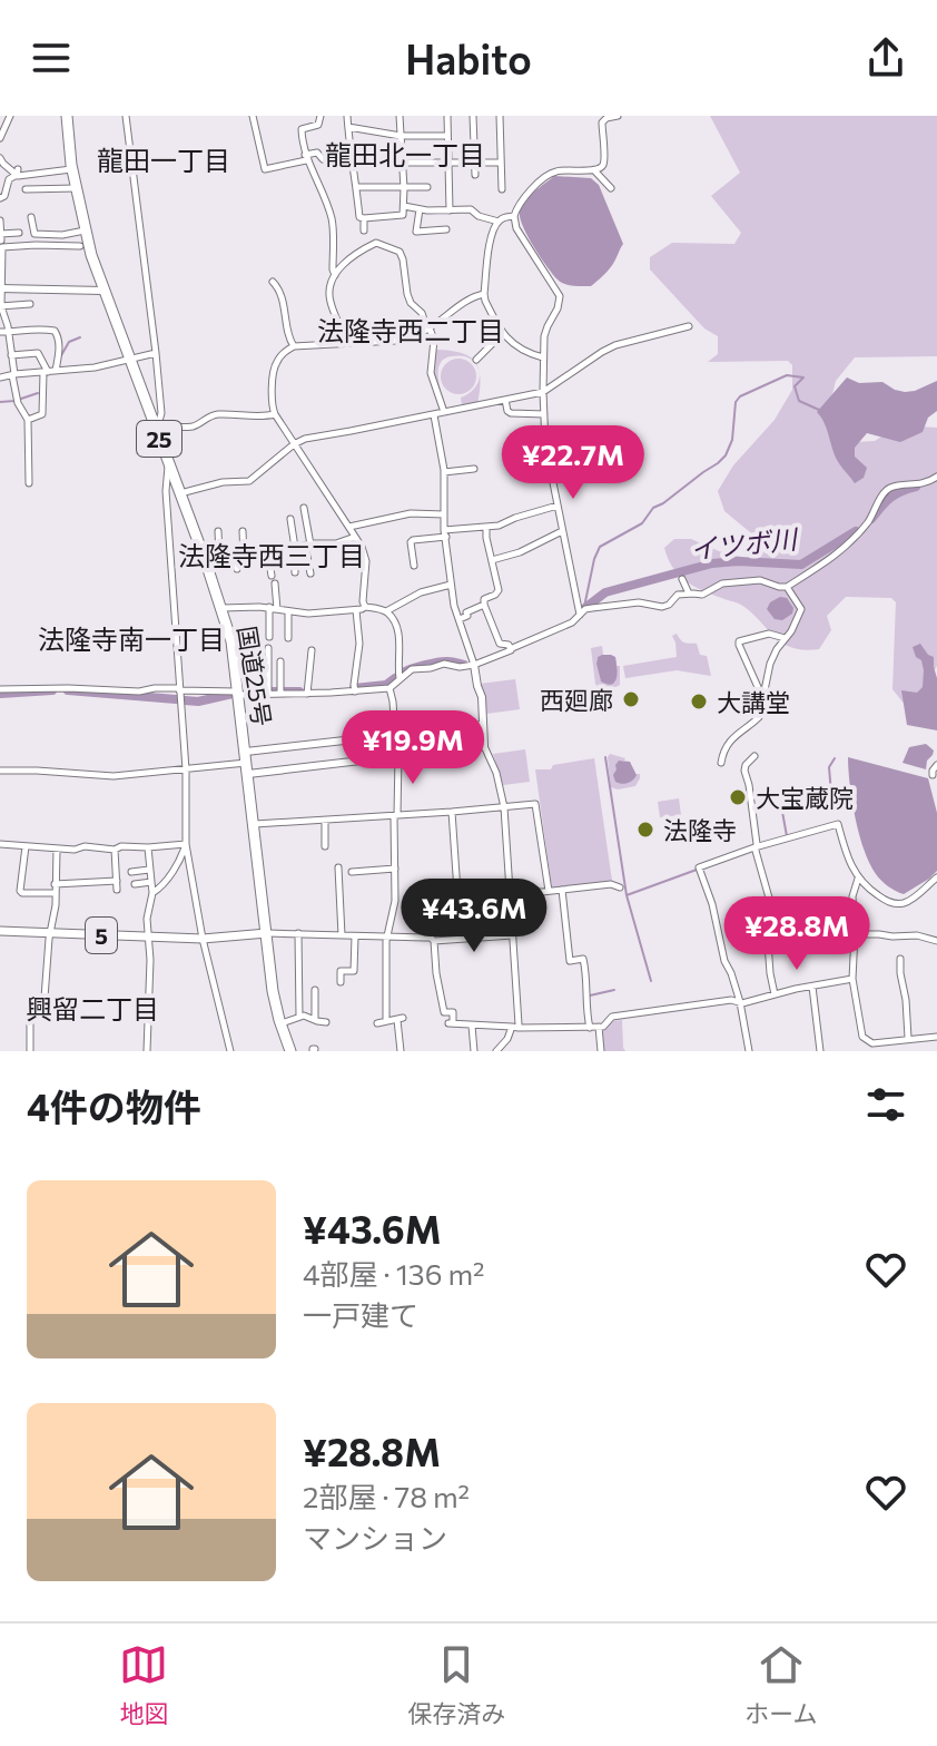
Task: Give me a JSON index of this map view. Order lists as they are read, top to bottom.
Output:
{
  "streets": {
    "highway": ["25", "国道25号"],
    "main road": ["5"]
  },
  "crossings": [
    ["国道25号", "5"]
  ],
  "districts": [
    "龍田北一丁目",
    "龍田一丁目",
    "法隆寺西二丁目",
    "法隆寺西三丁目",
    "法隆寺南一丁目",
    "興留二丁目"
  ],
  "water": ["イツボ川"],
  "places": [
    "西廻廊",
    "大講堂",
    "大宝蔵院",
    "法隆寺"
  ],
  "page": {
    "header": "Habito",
    "price": [
      "¥22.7M",
      "¥19.9M",
      "¥43.6M",
      "¥28.8M"
    ],
    "heading": "4件の物件",
    "list": [
      {
        "name": "¥43.6M",
        "note": "4部屋 · 136 m² · 一戸建て"
      },
      {
        "name": "¥28.8M",
        "note": "2部屋 · 78 m² · マンション"
      }
    ],
    "tabs": ["地図", "保存済み", "ホーム"]
  }
}
